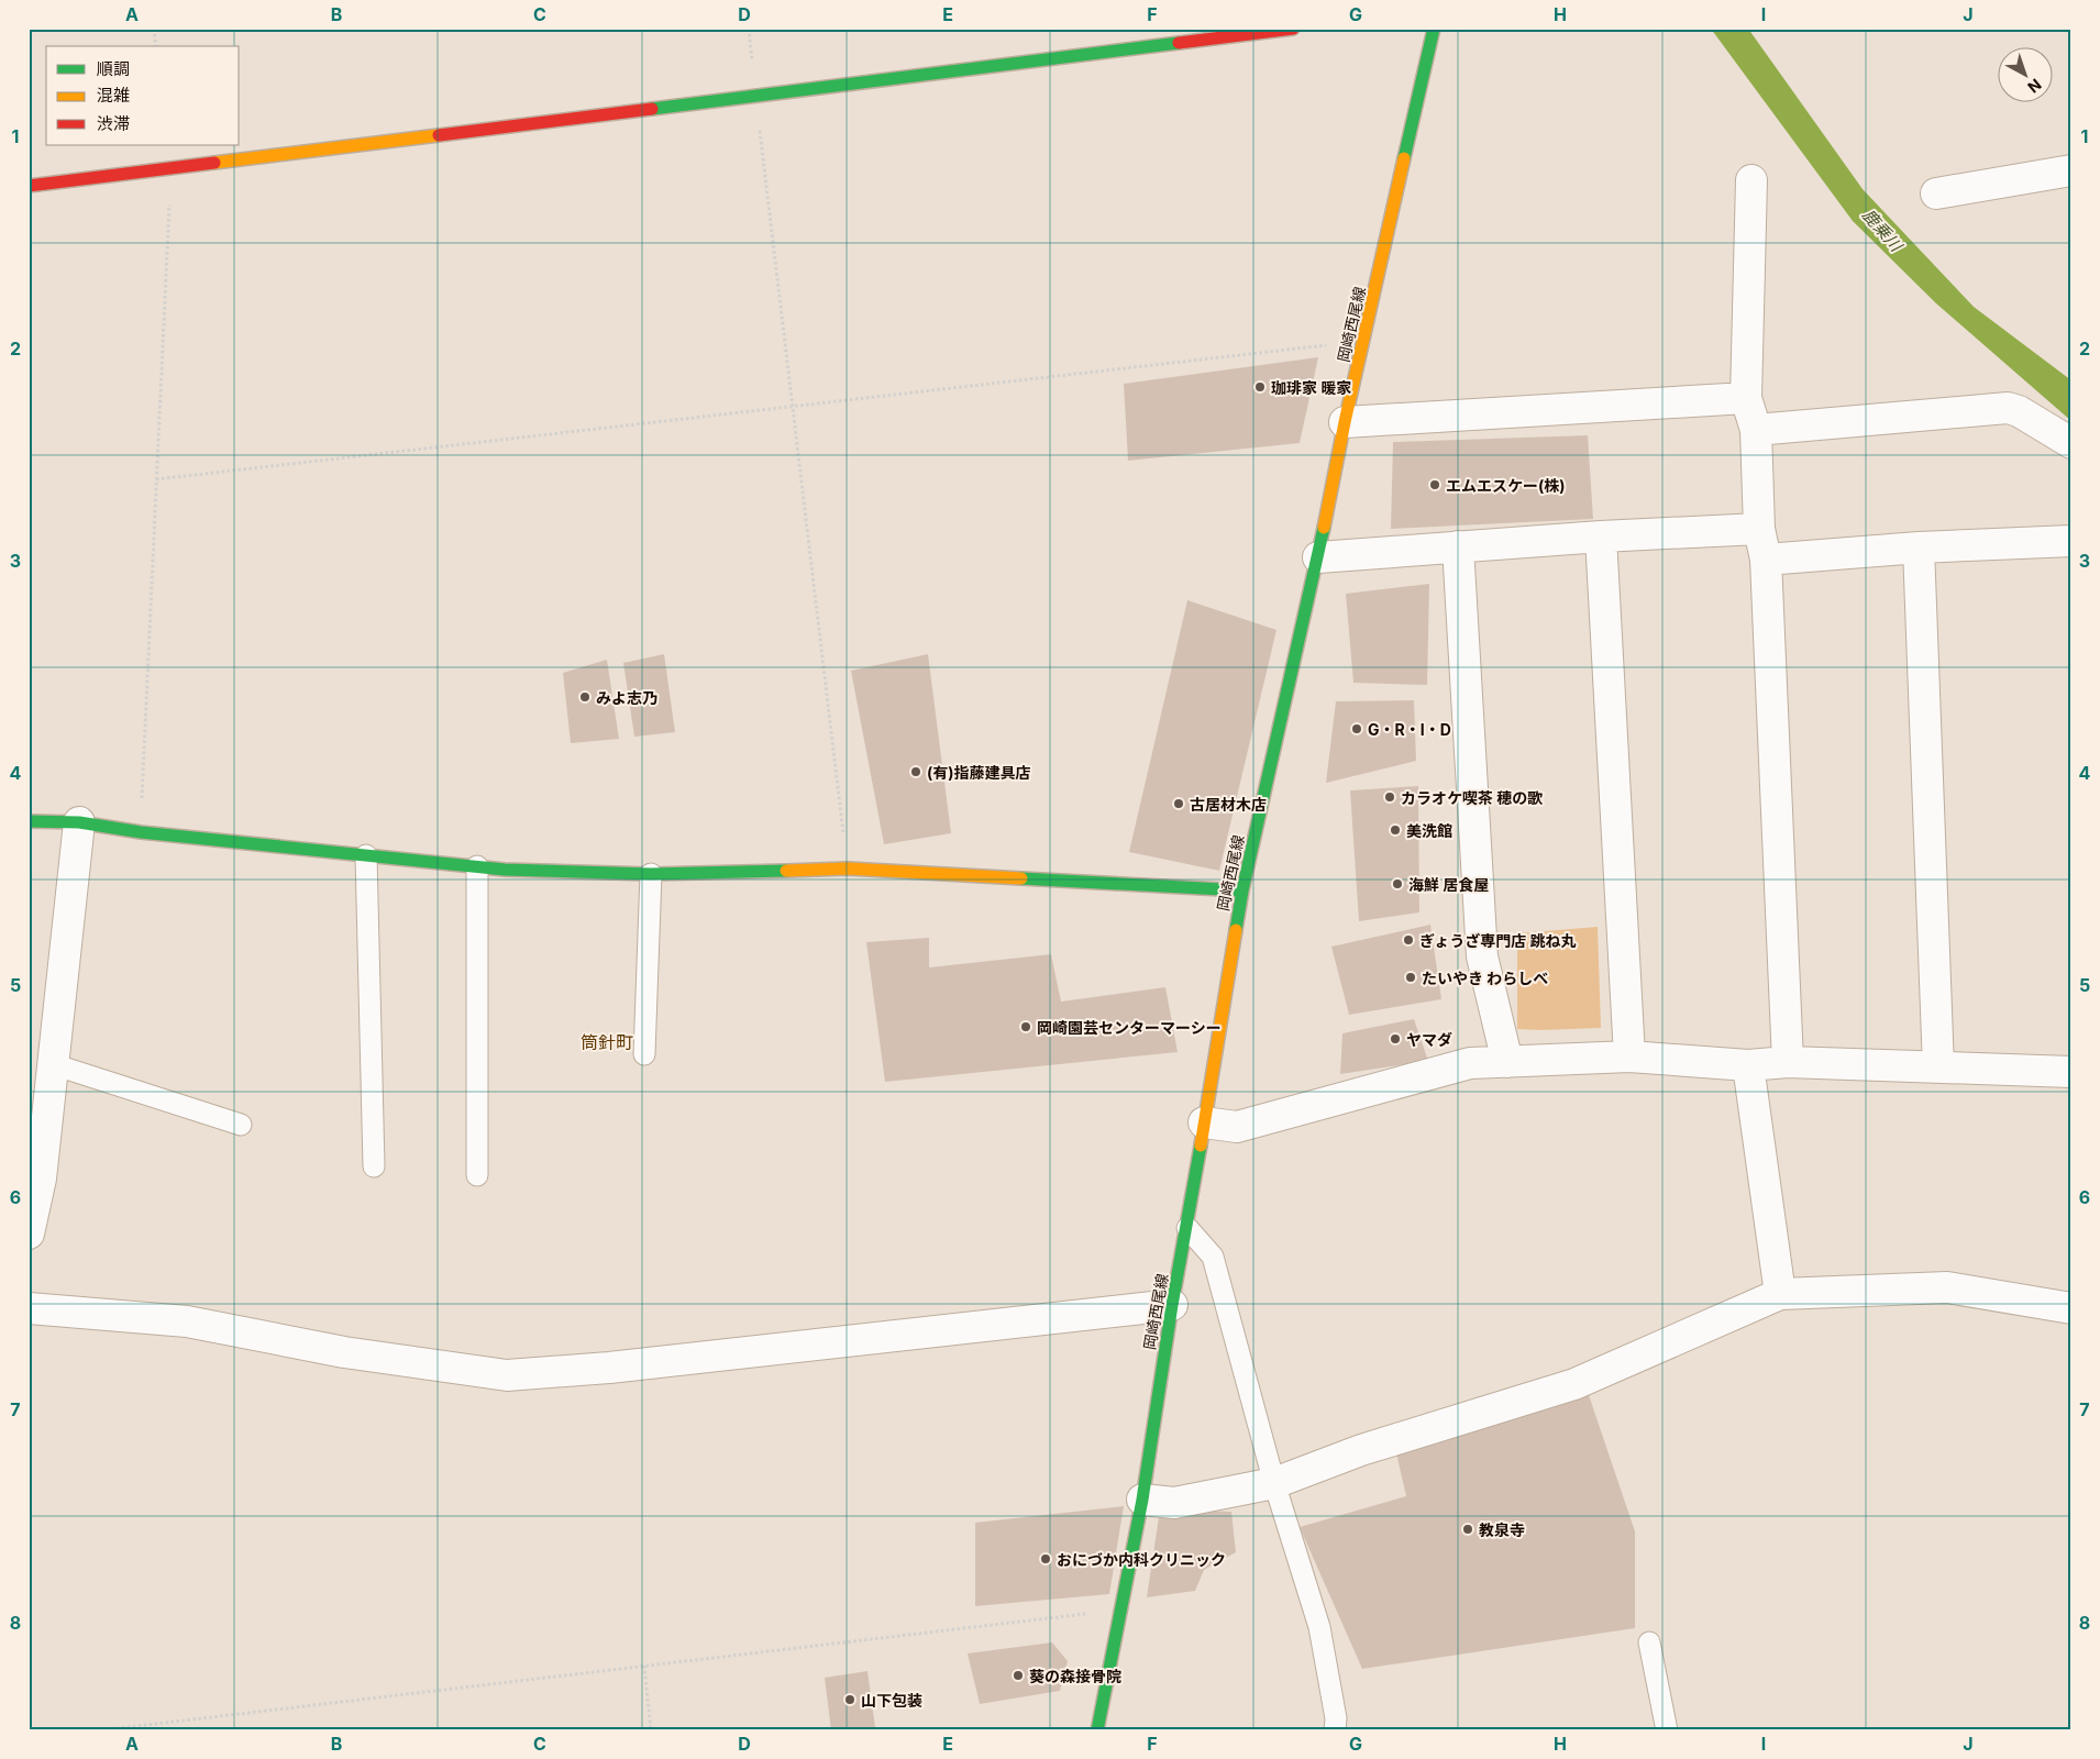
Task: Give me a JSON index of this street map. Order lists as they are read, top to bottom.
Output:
{
  "streets": {
    "street": ["岡崎西尾線"]
  },
  "districts": ["筒針町"],
  "water": ["鹿乗川"],
  "places": [
    "珈琲家 暖家",
    "エムエスケー(株)",
    "みよ志乃",
    "G・R・I・D",
    "(有)指藤建具店",
    "カラオケ喫茶 穂の歌",
    "古居材木店",
    "美洗館",
    "海鮮 居食屋",
    "ぎょうざ専門店 跳ね丸",
    "たいやき わらしべ",
    "岡崎園芸センターマーシー",
    "ヤマダ",
    "教泉寺",
    "おにづか内科クリニック",
    "葵の森接骨院",
    "山下包装"
  ],
  "legend": ["順調", "混雑", "渋滞"],
  "north": "bottom right",
  "grid": {
    "columns": [
      "A",
      "B",
      "C",
      "D",
      "E",
      "F",
      "G",
      "H",
      "I",
      "J"
    ],
    "rows": [
      "1",
      "2",
      "3",
      "4",
      "5",
      "6",
      "7",
      "8"
    ]
  }
}
